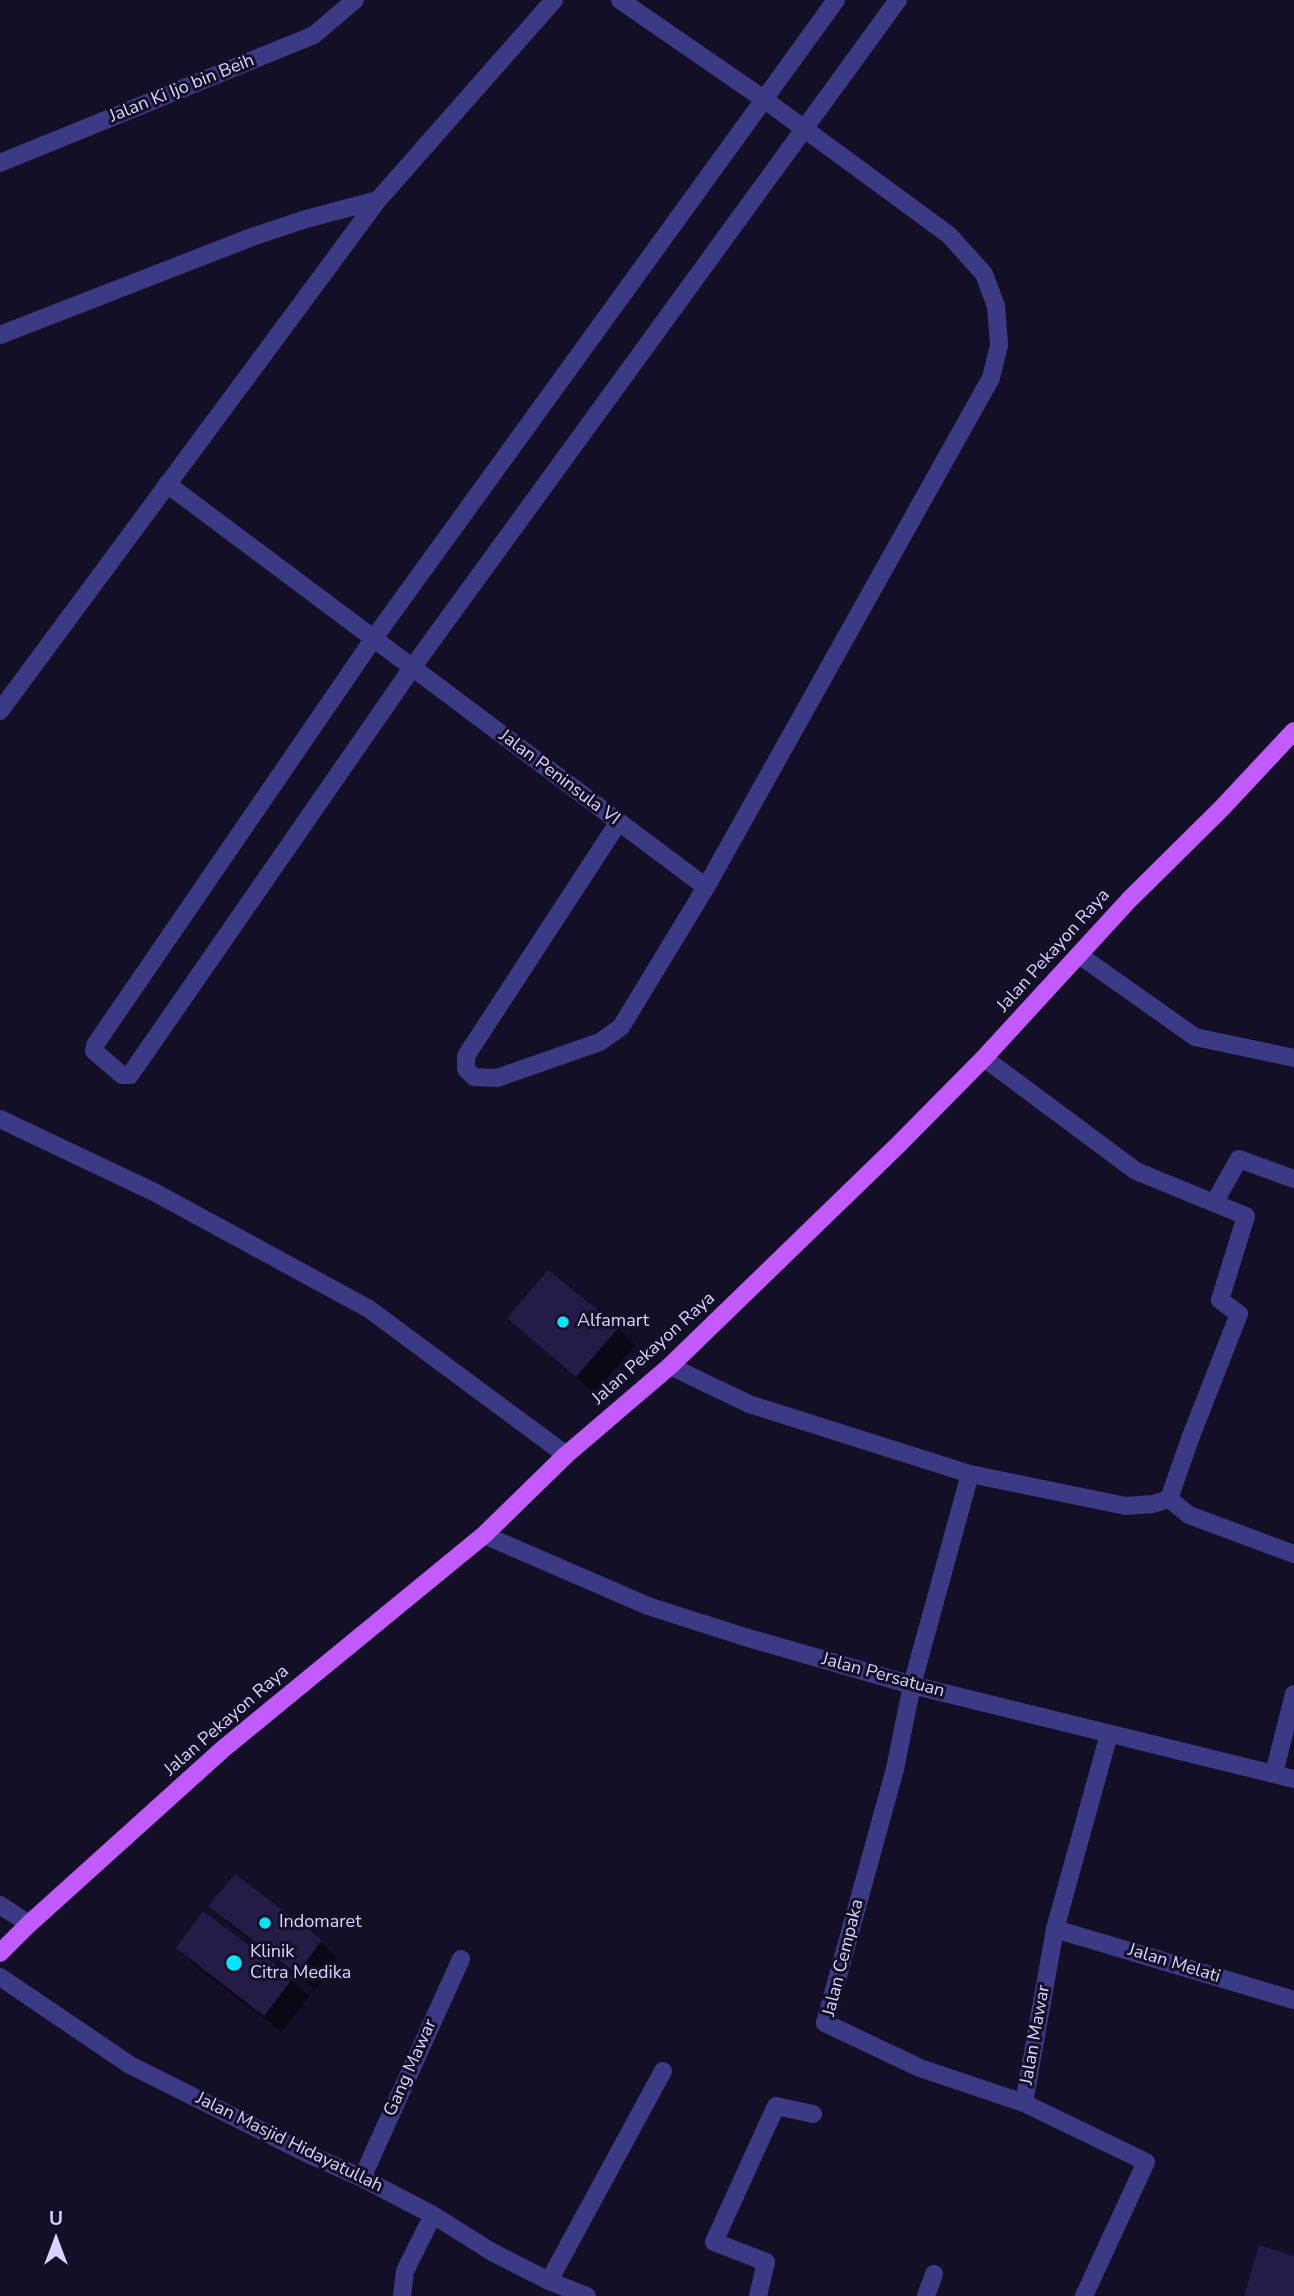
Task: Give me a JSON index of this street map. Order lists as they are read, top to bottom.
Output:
{
  "streets": {
    "main road": ["Jalan Pekayon Raya"],
    "street": [
      "Jalan Ki Ijo bin Beih",
      "Jalan Peninsula VI",
      "Jalan Persatuan",
      "Jalan Cempaka",
      "Jalan Melati",
      "Jalan Mawar",
      "Gang Mawar",
      "Jalan Masjid Hidayatullah"
    ]
  },
  "crossings": [
    ["Jalan Pekayon Raya", "Jalan Persatuan"],
    ["Jalan Persatuan", "Jalan Cempaka"],
    ["Jalan Persatuan", "Jalan Mawar"],
    ["Jalan Cempaka", "Jalan Mawar"],
    ["Jalan Melati", "Jalan Mawar"],
    ["Gang Mawar", "Jalan Masjid Hidayatullah"]
  ],
  "places": ["Alfamart", "Indomaret", "Klinik Citra Medika"],
  "north": "top"
}
